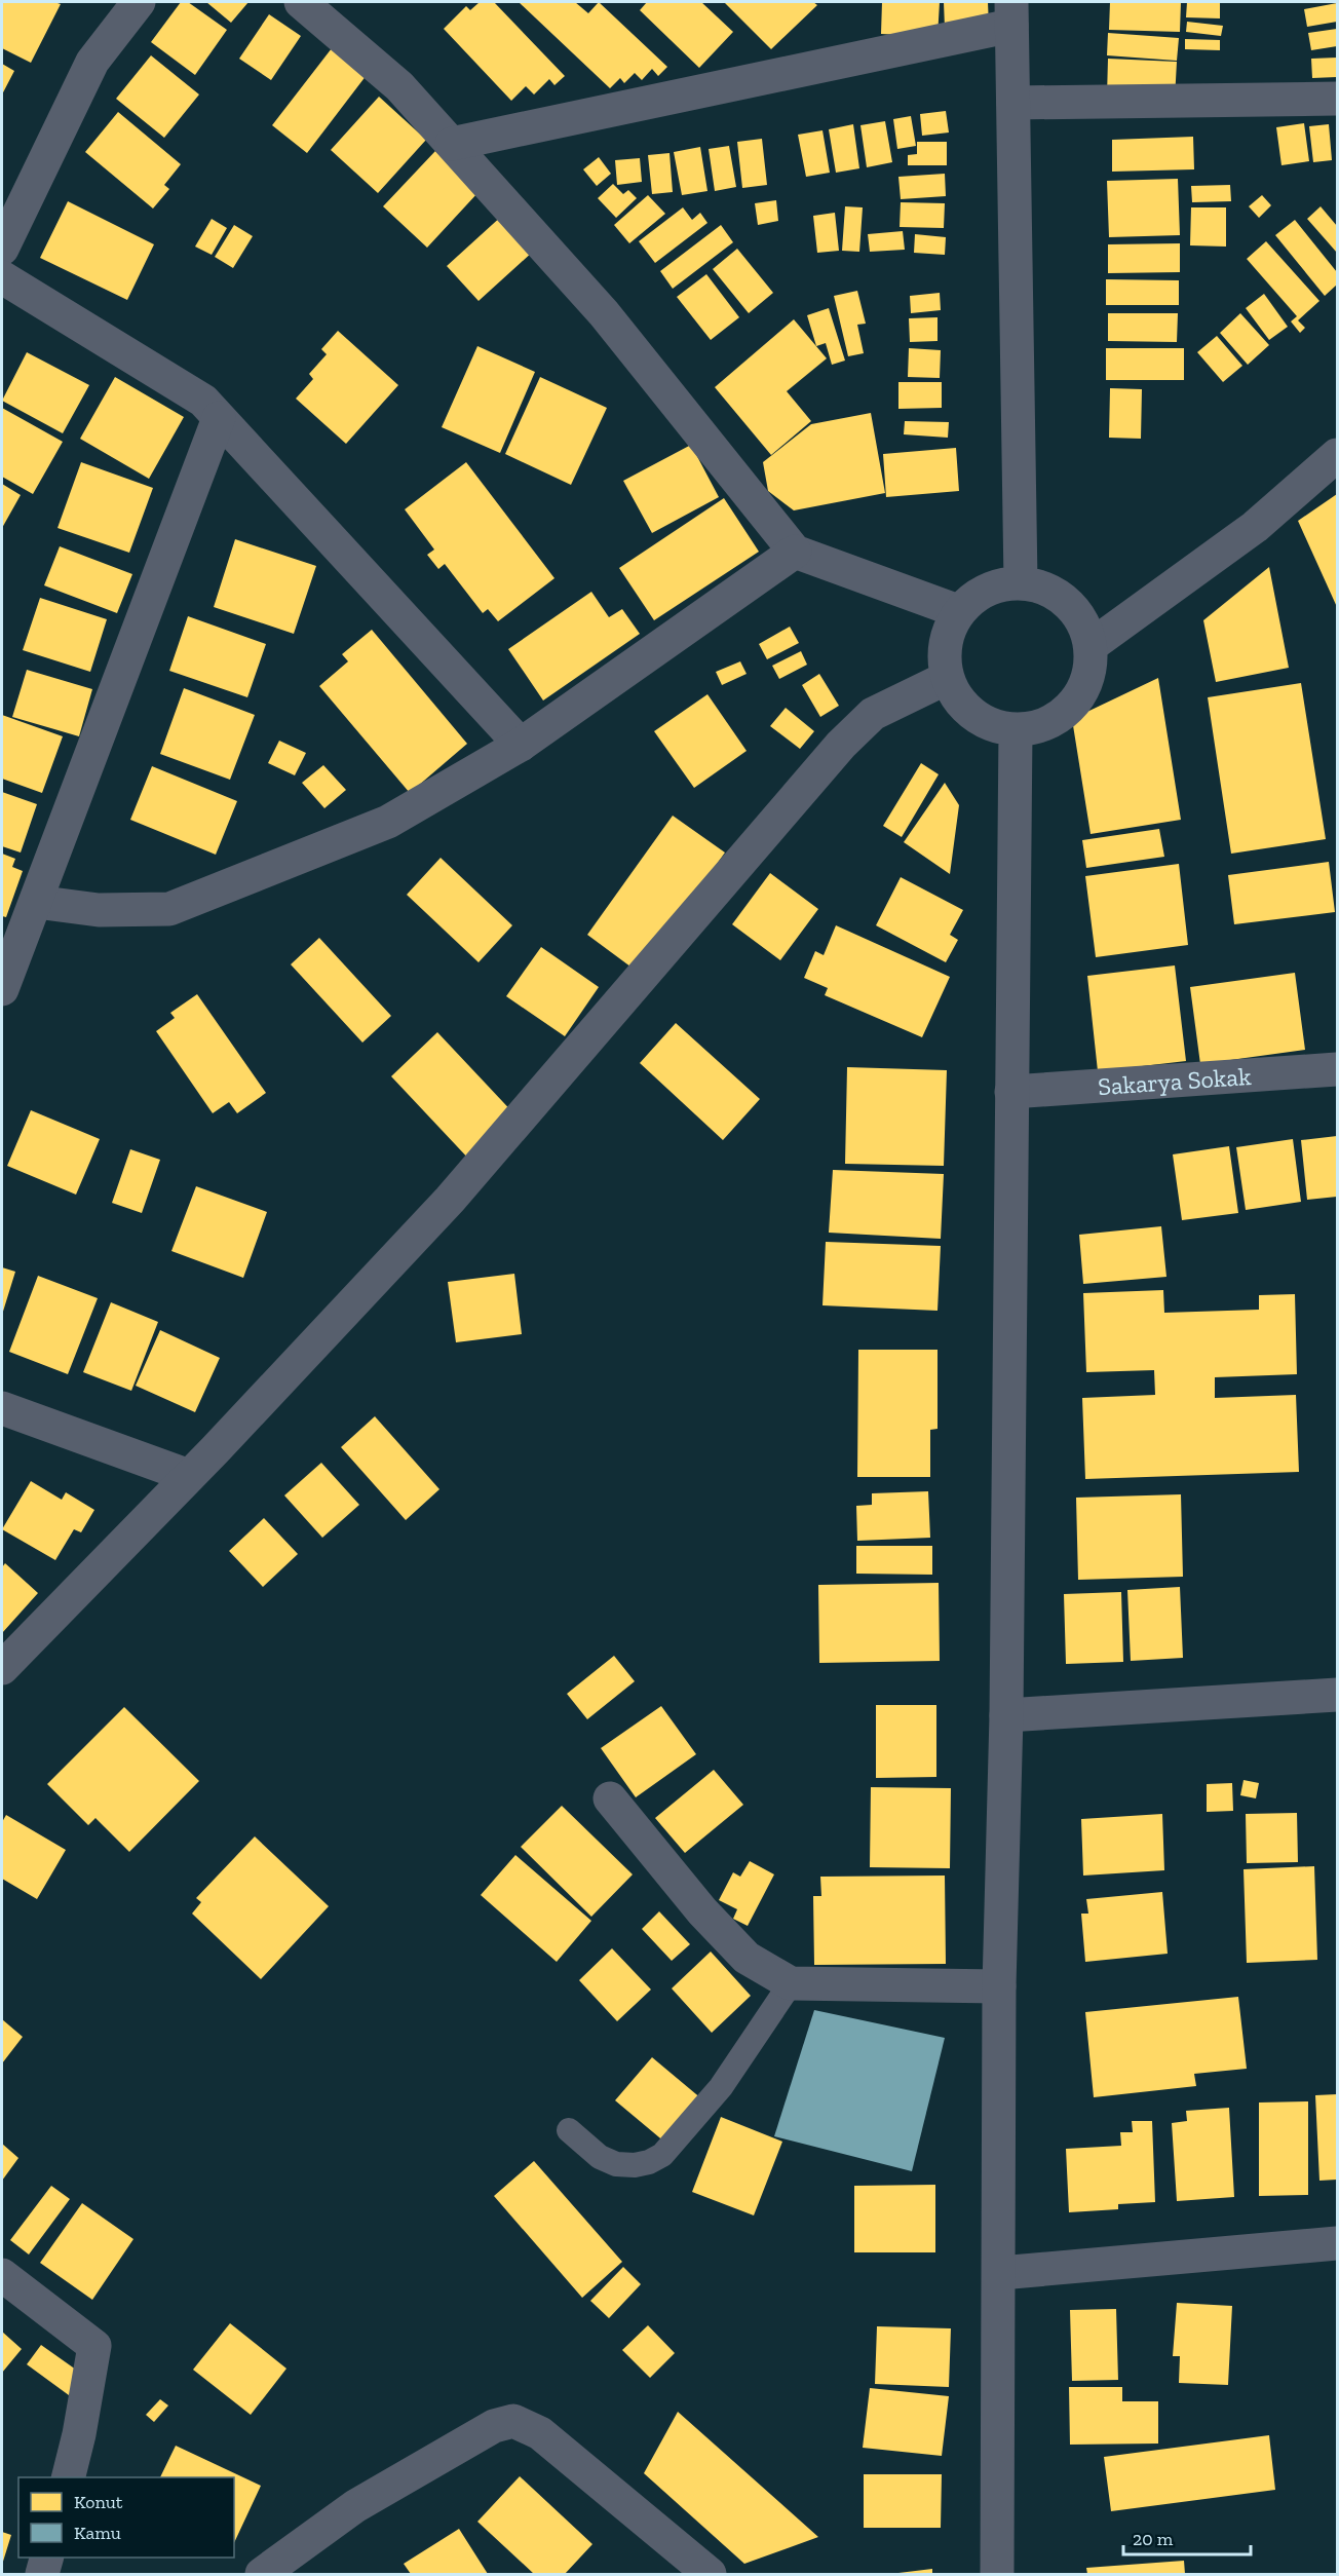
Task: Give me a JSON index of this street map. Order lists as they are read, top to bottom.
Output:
{
  "streets": {
    "street": ["Sakarya Sokak"]
  },
  "legend": ["Konut", "Kamu"],
  "scale_bar": "20 m"
}
